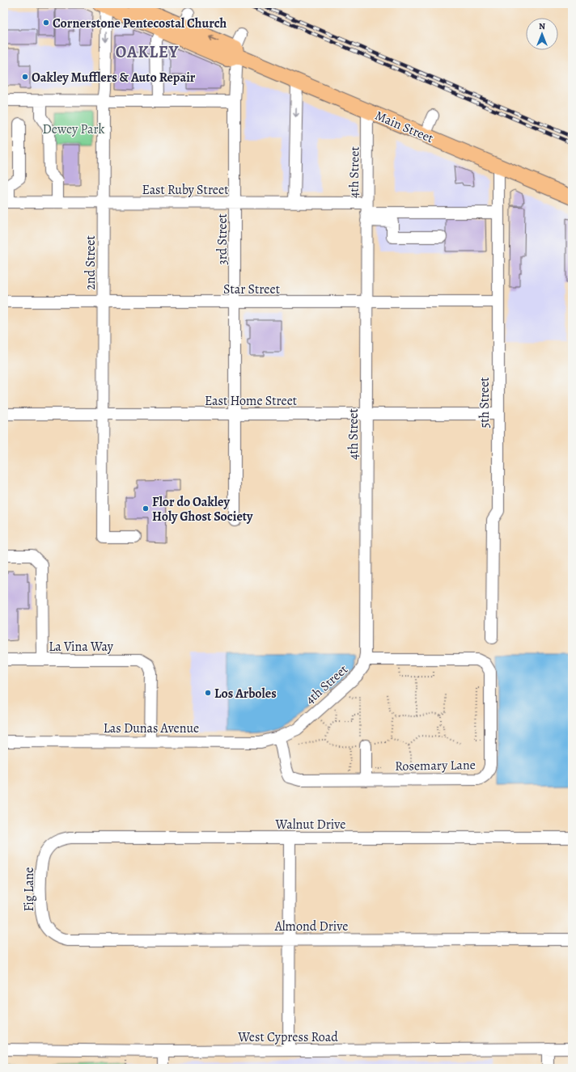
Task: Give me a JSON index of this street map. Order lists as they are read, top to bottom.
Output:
{
  "streets": {
    "main road": ["Main Street"],
    "street": [
      "4th Street",
      "East Ruby Street",
      "3rd Street",
      "2nd Street",
      "Star Street",
      "East Home Street",
      "5th Street",
      "La Vina Way",
      "Las Dunas Avenue",
      "Rosemary Lane",
      "Walnut Drive",
      "Fig Lane",
      "Almond Drive",
      "West Cypress Road"
    ]
  },
  "crossings": [
    ["Main Street", "4th Street"],
    ["Main Street", "3rd Street"],
    ["Main Street", "2nd Street"],
    ["Main Street", "5th Street"],
    ["4th Street", "East Ruby Street"],
    ["4th Street", "Star Street"],
    ["4th Street", "East Home Street"],
    ["4th Street", "Las Dunas Avenue"],
    ["4th Street", "Rosemary Lane"],
    ["East Ruby Street", "3rd Street"],
    ["East Ruby Street", "2nd Street"],
    ["3rd Street", "Star Street"],
    ["3rd Street", "East Home Street"],
    ["2nd Street", "Star Street"],
    ["2nd Street", "East Home Street"],
    ["Star Street", "5th Street"],
    ["East Home Street", "5th Street"],
    ["La Vina Way", "Las Dunas Avenue"],
    ["Las Dunas Avenue", "Rosemary Lane"],
    ["Walnut Drive", "Fig Lane"],
    ["Fig Lane", "Almond Drive"]
  ],
  "districts": ["OAKLEY"],
  "parks": ["Dewey Park"],
  "places": [
    "Cornerstone Pentecostal Church",
    "Oakley Mufflers & Auto Repair",
    "Flor do Oakley Holy Ghost Society",
    "Los Arboles"
  ],
  "north": "top"
}
